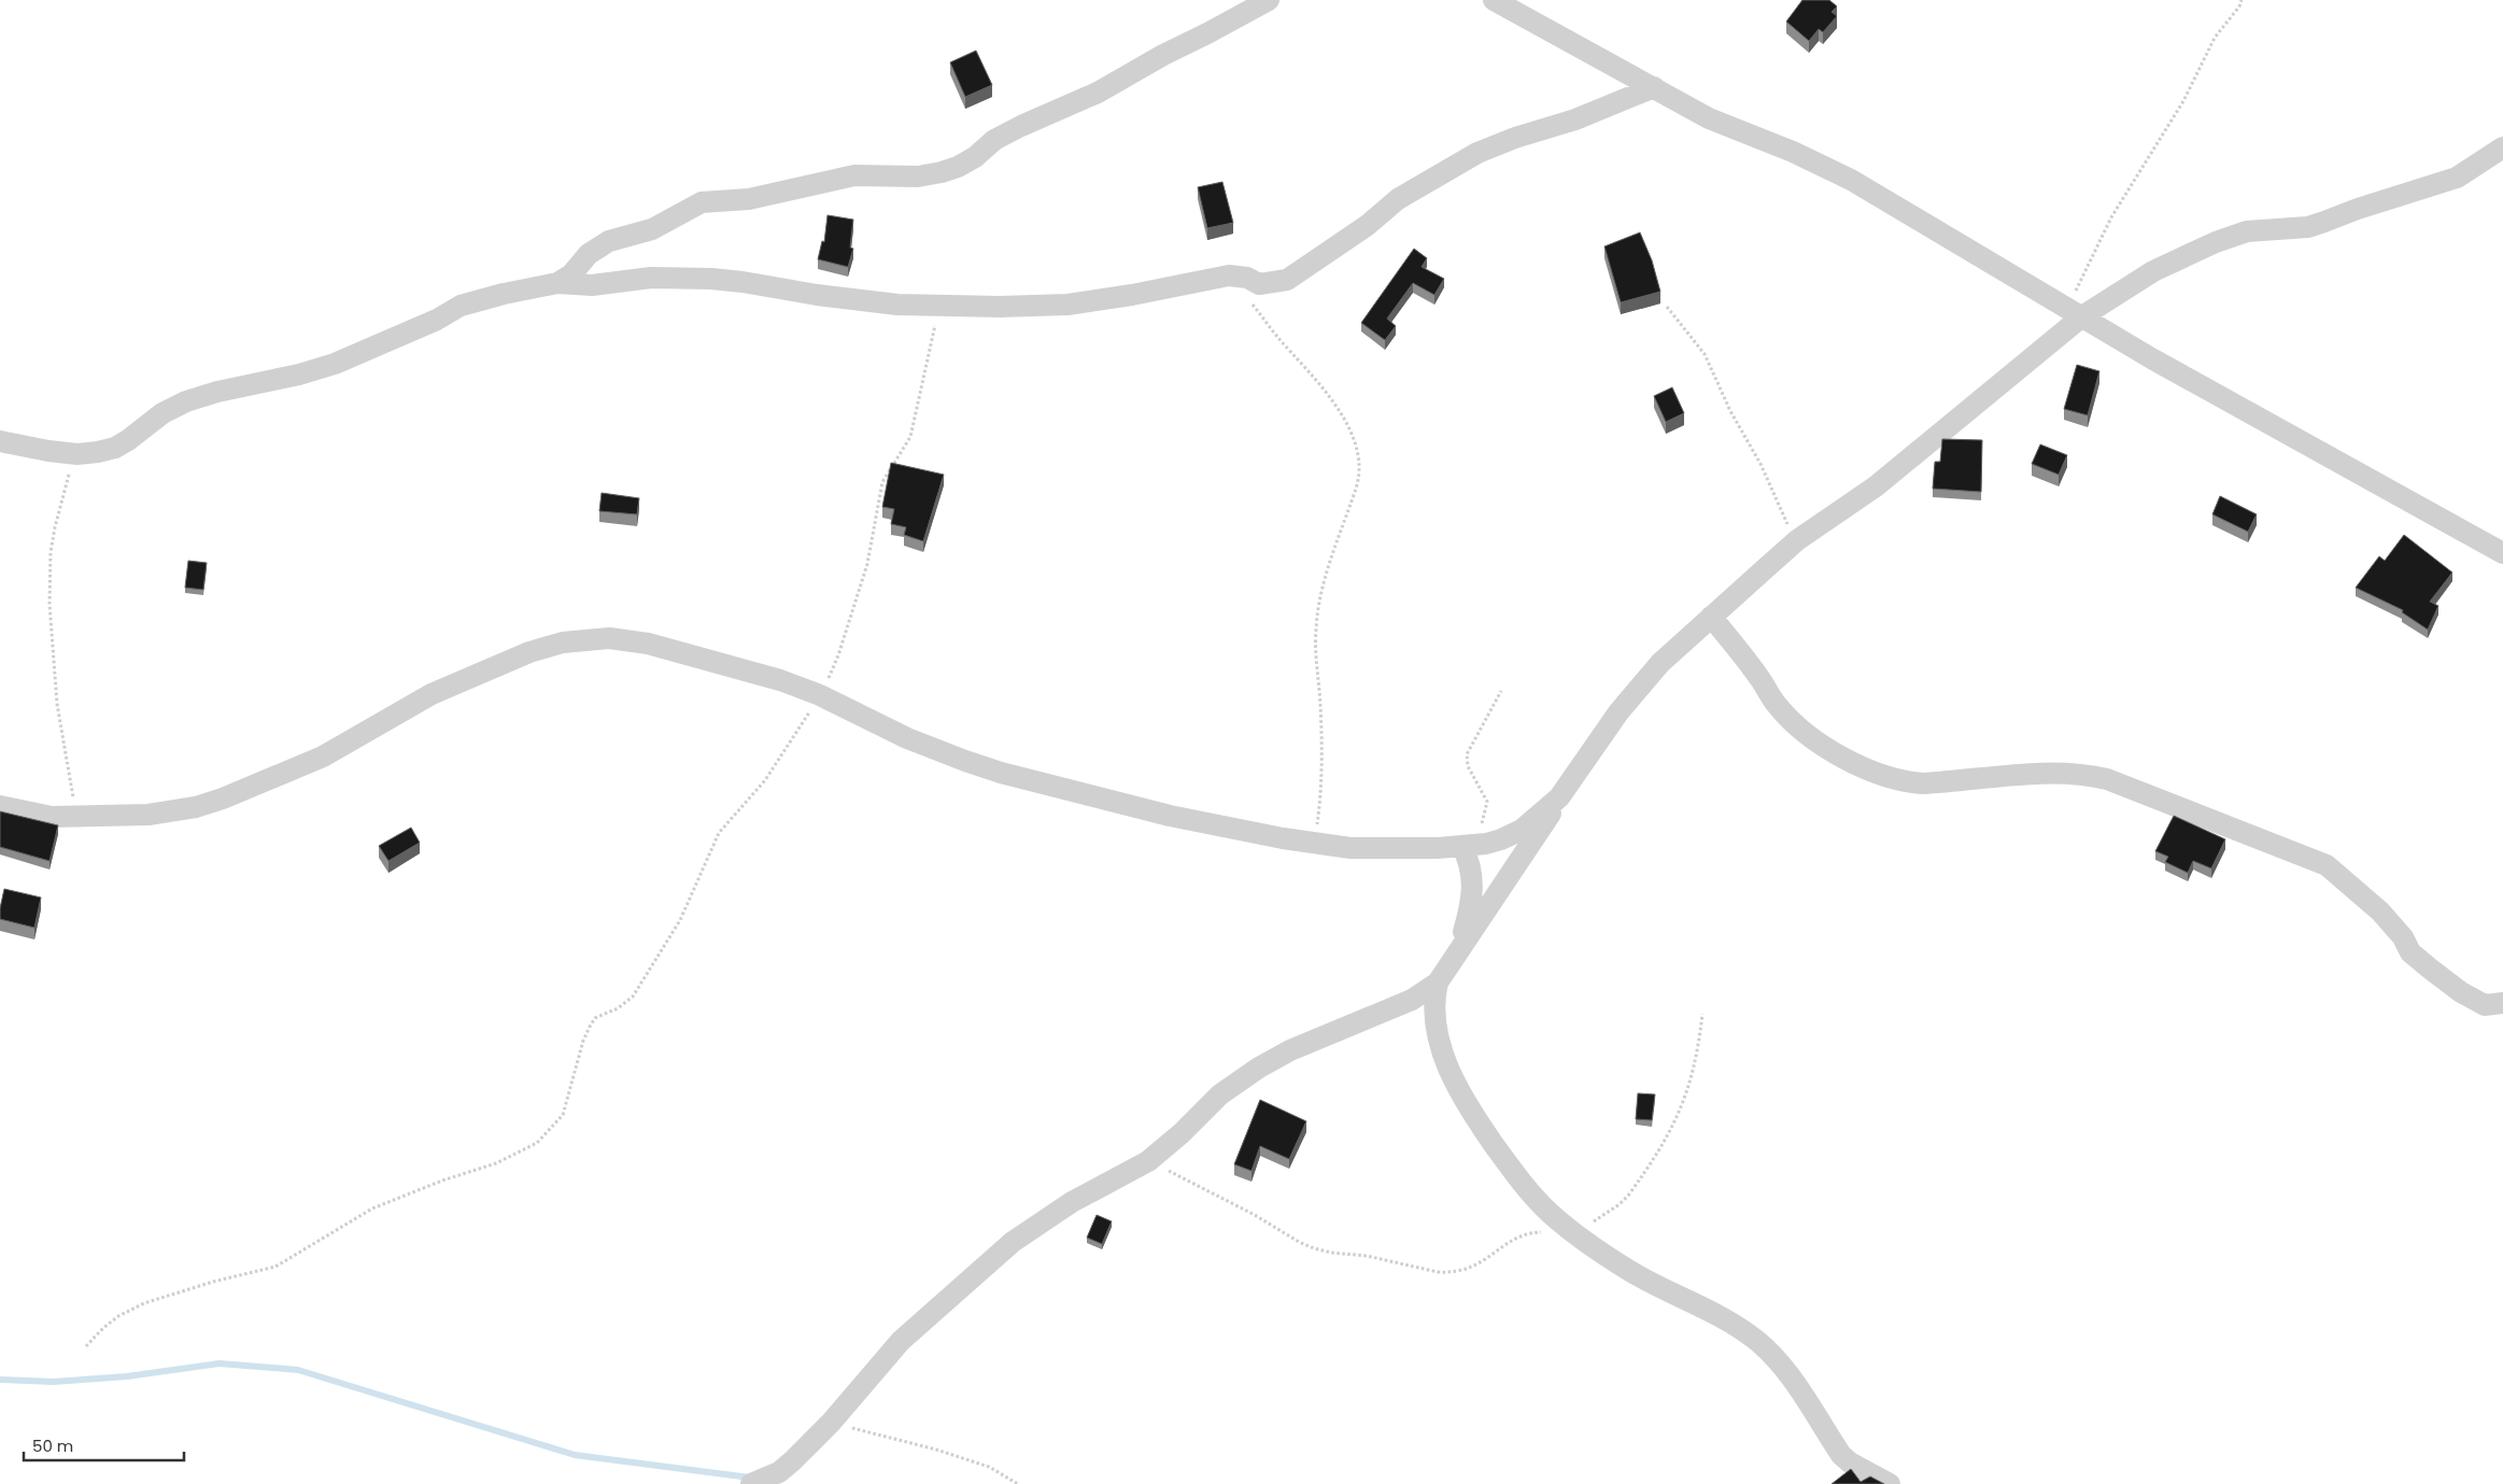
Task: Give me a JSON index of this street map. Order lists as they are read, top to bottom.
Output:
{
  "scale_bar": "50 m"
}
